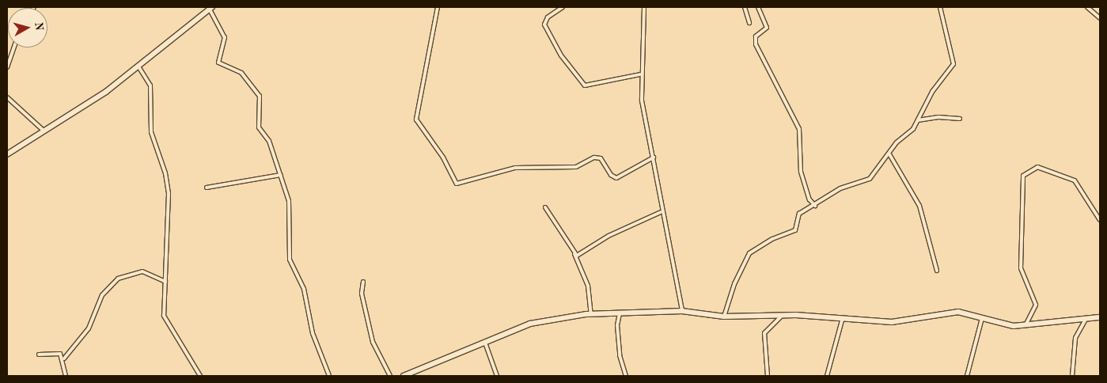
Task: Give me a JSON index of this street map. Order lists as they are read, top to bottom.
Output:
{
  "north": "right"
}
